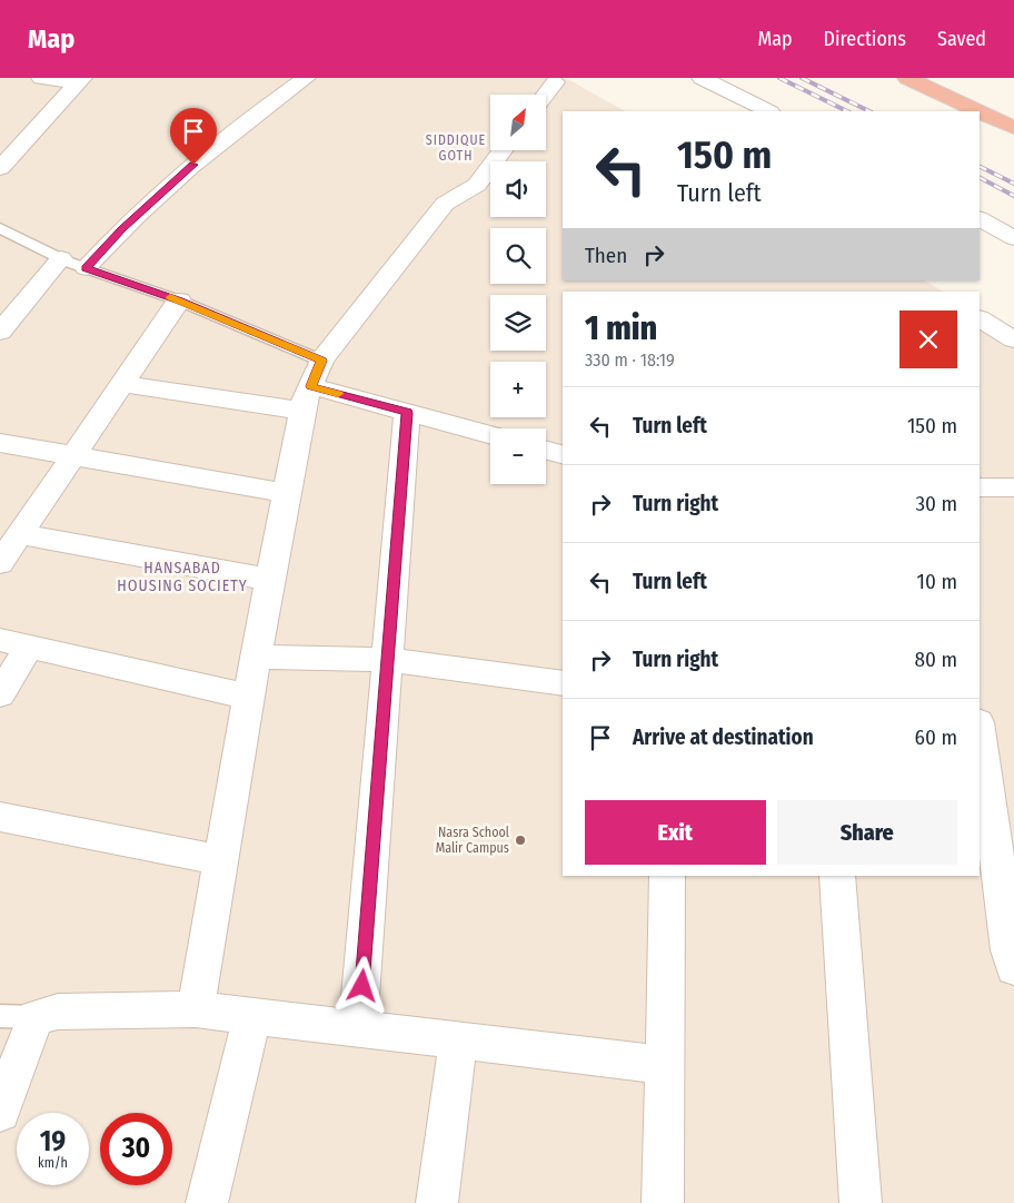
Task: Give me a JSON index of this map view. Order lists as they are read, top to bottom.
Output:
{
  "districts": ["SIDDIQUE GOTH", "HANSABAD HOUSING SOCIETY"],
  "places": ["Nasra School Malir Campus"],
  "north": "top right",
  "page": {
    "header": "Map",
    "nav": ["Map", "Directions", "Saved"],
    "map_buttons": ["+", "−"],
    "turn": ["150 m", "Turn left"],
    "then": "Then",
    "heading": ["1 min", "330 m · 18:19"],
    "list": [
      {
        "name": "Turn left",
        "value": "150 m"
      },
      {
        "name": "Turn right",
        "value": "30 m"
      },
      {
        "name": "Turn left",
        "value": "10 m"
      },
      {
        "name": "Turn right",
        "value": "80 m"
      },
      {
        "name": "Arrive at destination",
        "value": "60 m"
      }
    ],
    "buttons": ["Exit", "Share"],
    "speed": "19 km/h",
    "limit": "30"
  }
}
